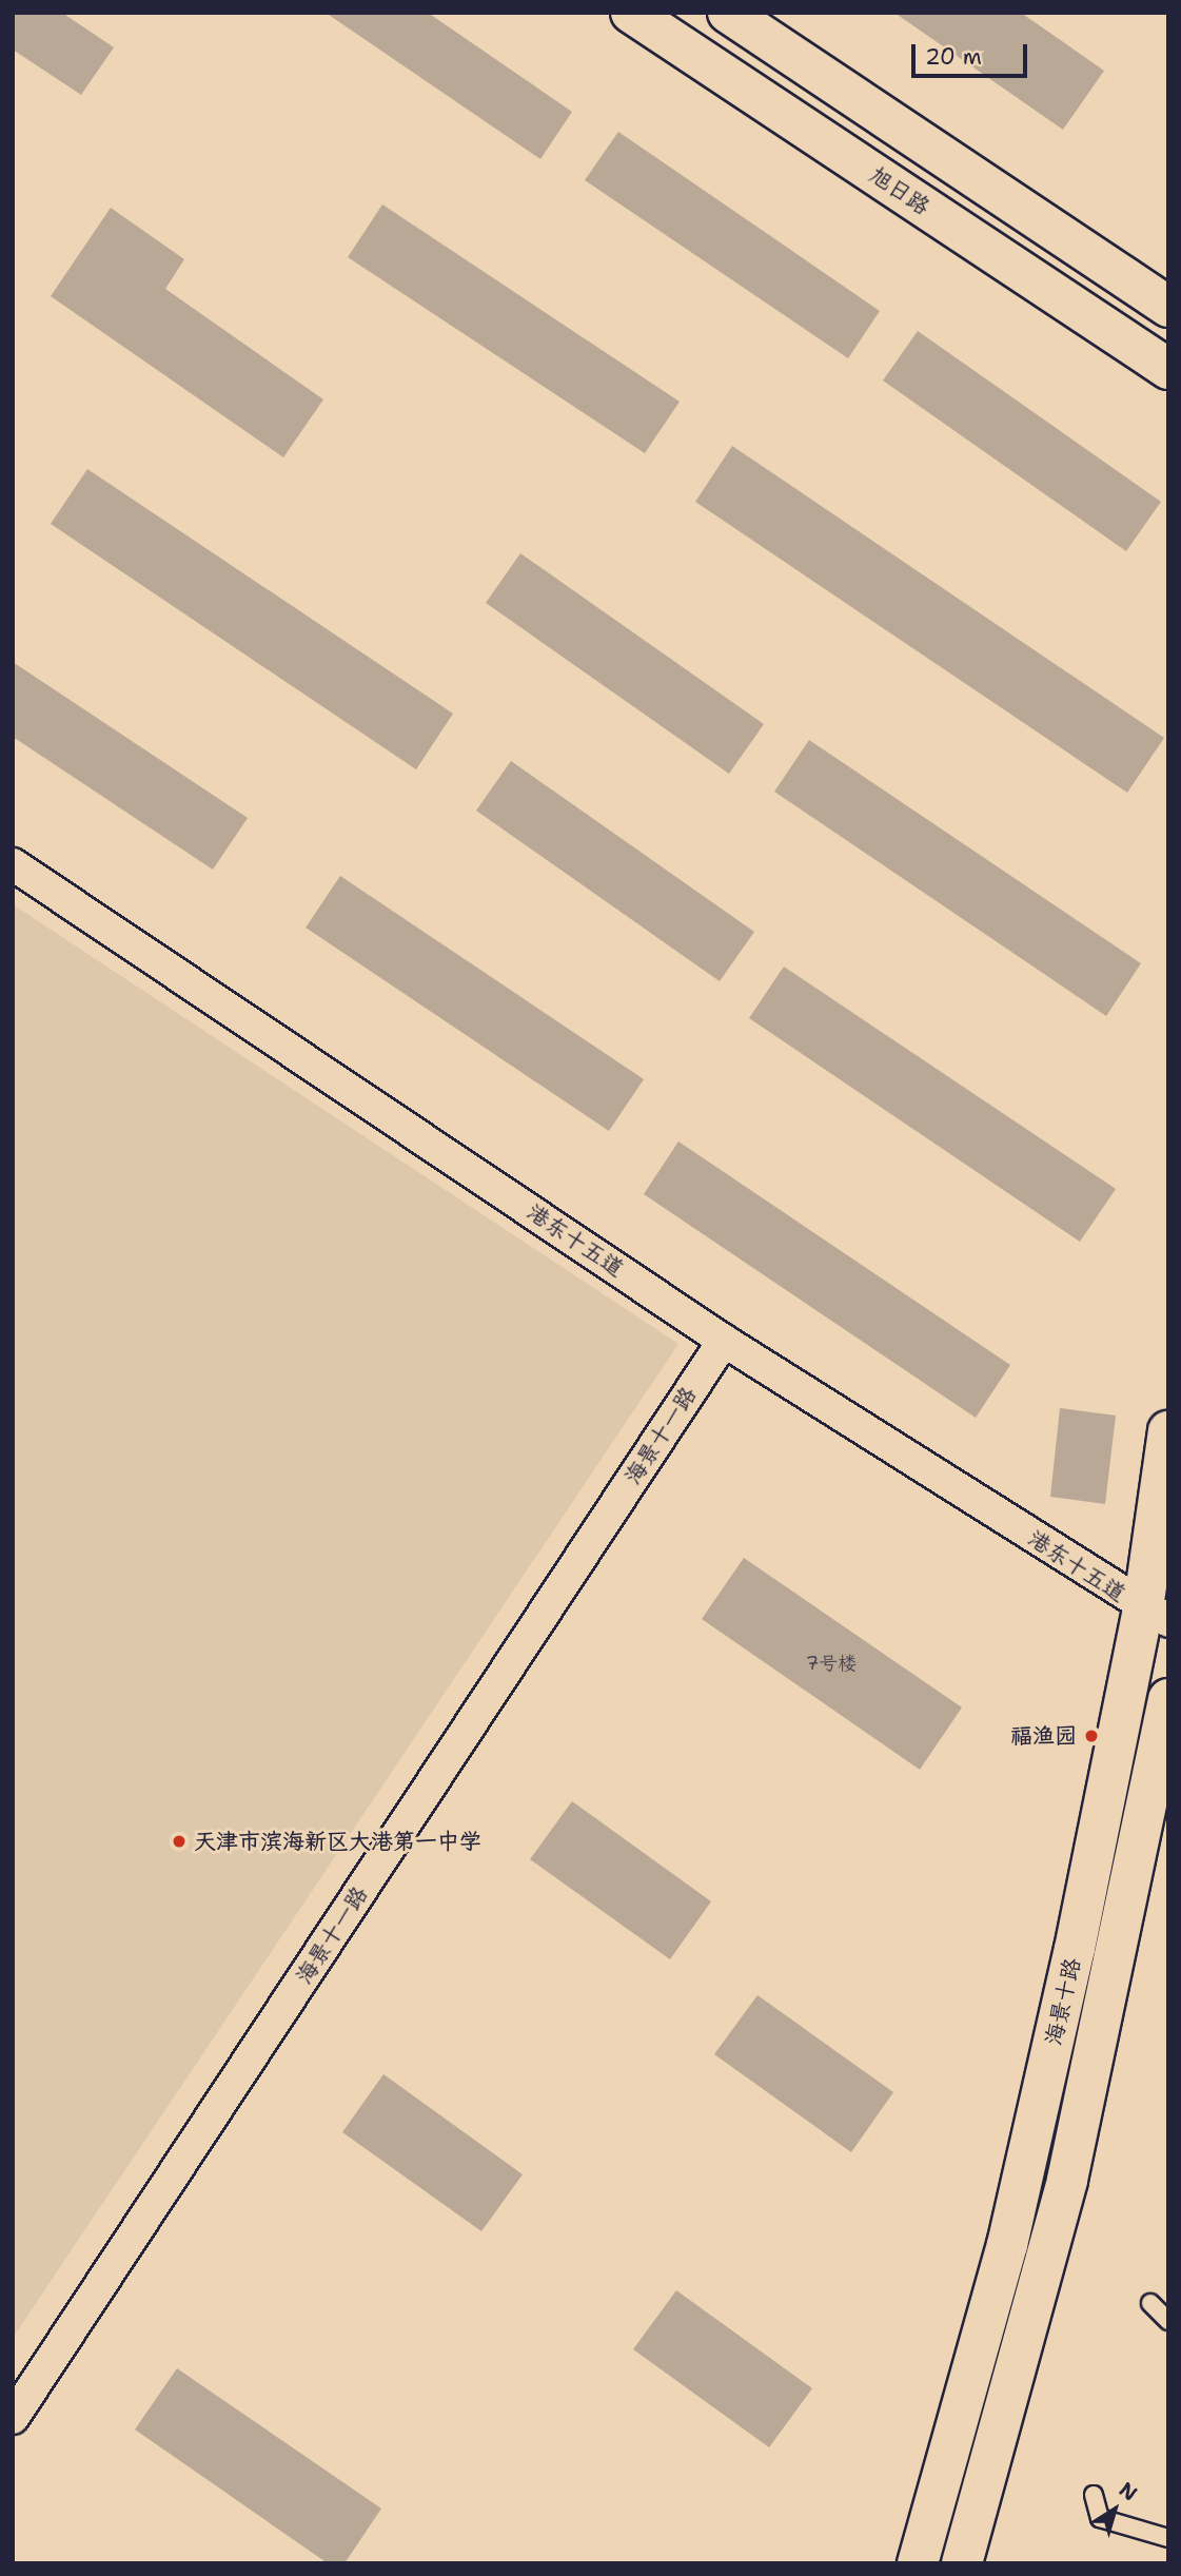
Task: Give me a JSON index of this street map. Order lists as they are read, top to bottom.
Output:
{
  "streets": {
    "street": [
      "旭日路",
      "港东十五道",
      "海景十一路",
      "海景十路"
    ]
  },
  "crossings": [
    ["港东十五道", "海景十一路"],
    ["港东十五道", "海景十路"]
  ],
  "places": ["福渔园", "天津市滨海新区大港第一中学"],
  "house_numbers": ["7号楼"],
  "scale_bar": "20 m",
  "north": "top right"
}
